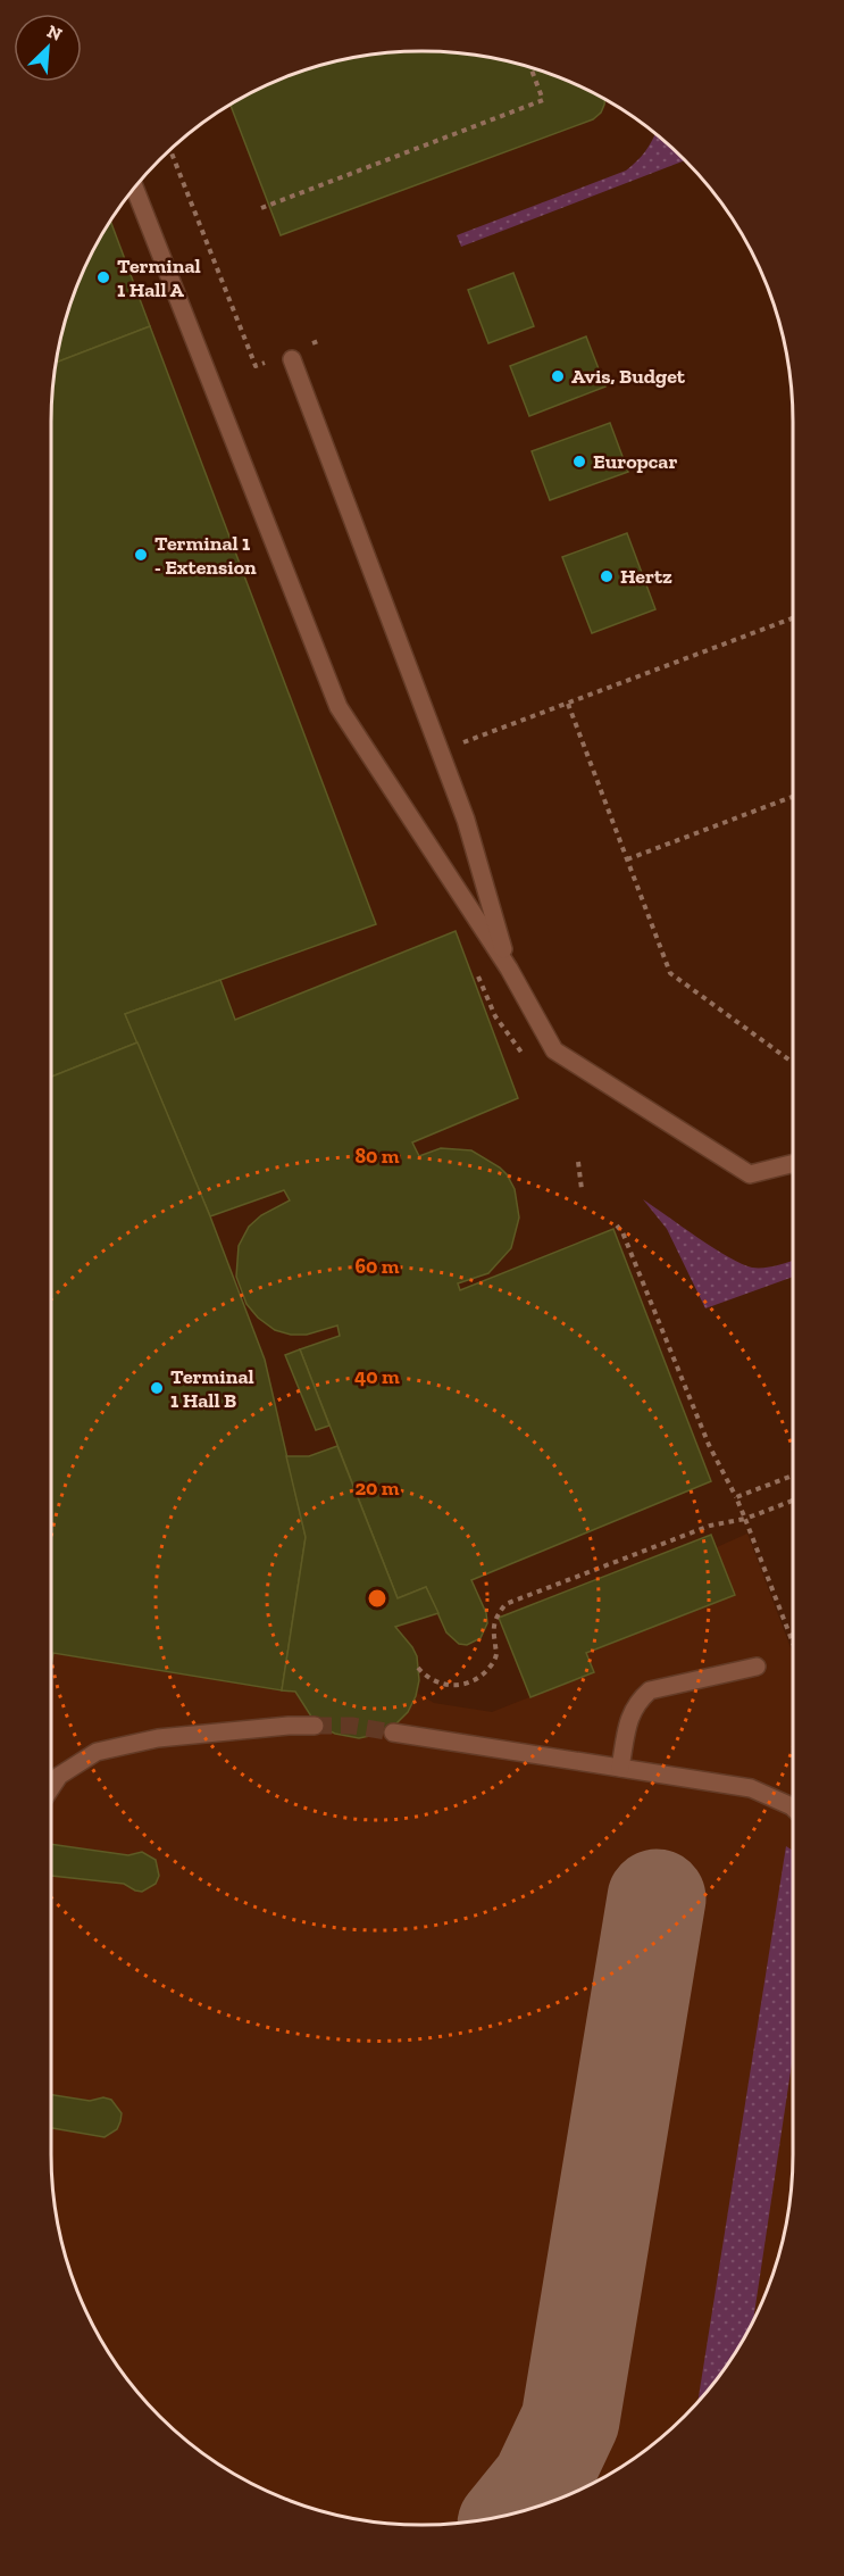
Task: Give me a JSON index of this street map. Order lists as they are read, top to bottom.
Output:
{
  "places": [
    "Terminal 1 Hall A",
    "Avis, Budget",
    "Europcar",
    "Terminal 1 - Extension",
    "Hertz",
    "Terminal 1 Hall B"
  ],
  "north": "top right",
  "rings": [
    "80 m",
    "60 m",
    "40 m",
    "20 m"
  ]
}
